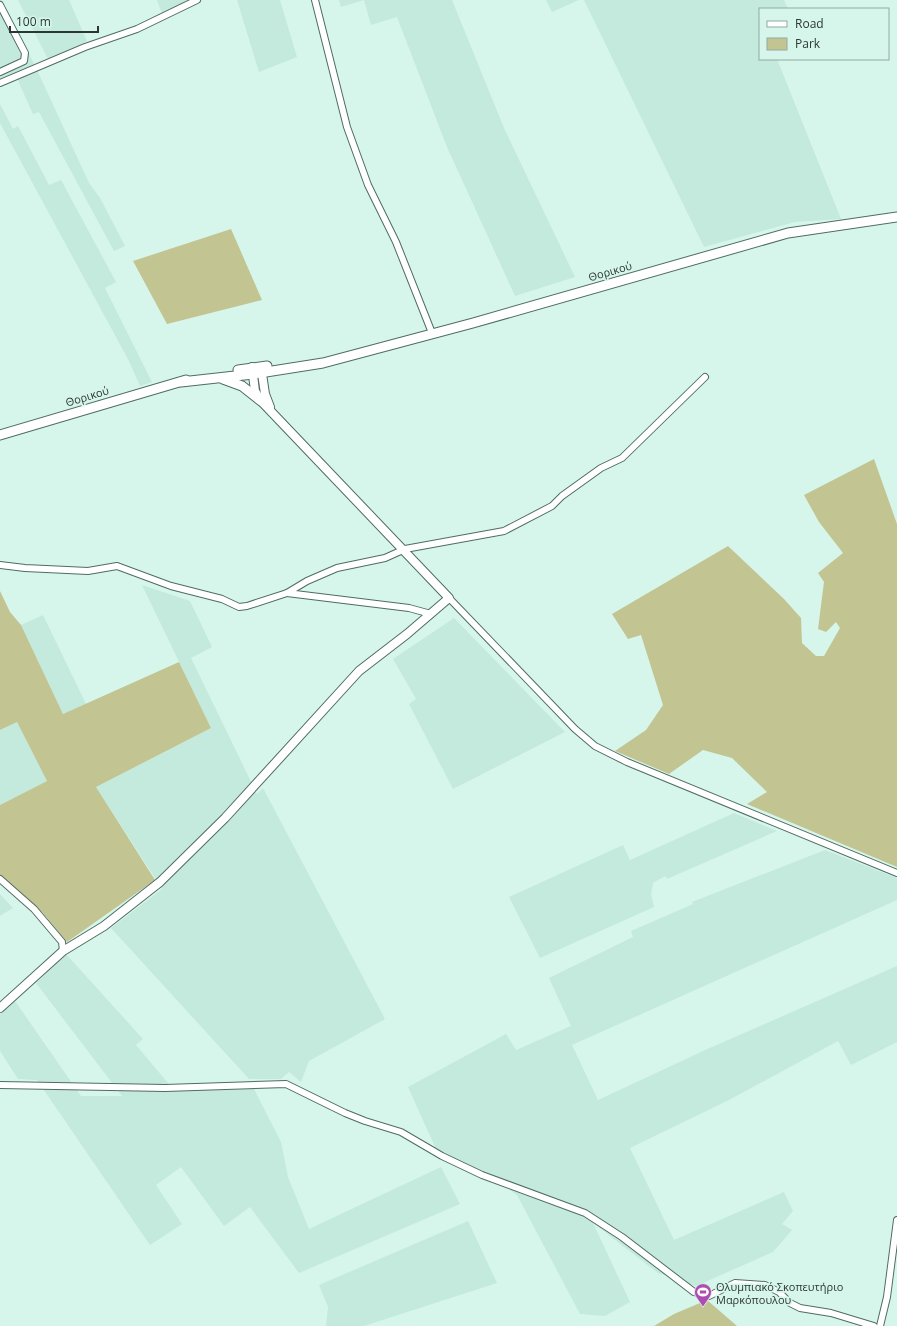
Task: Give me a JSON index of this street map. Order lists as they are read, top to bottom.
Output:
{
  "streets": {
    "main road": ["Θορικού"]
  },
  "places": {
    "sports": ["Ολυμπιακό Σκοπευτήριο Μαρκόπουλου"]
  },
  "legend": ["Road", "Park"],
  "scale_bar": "100 m"
}
